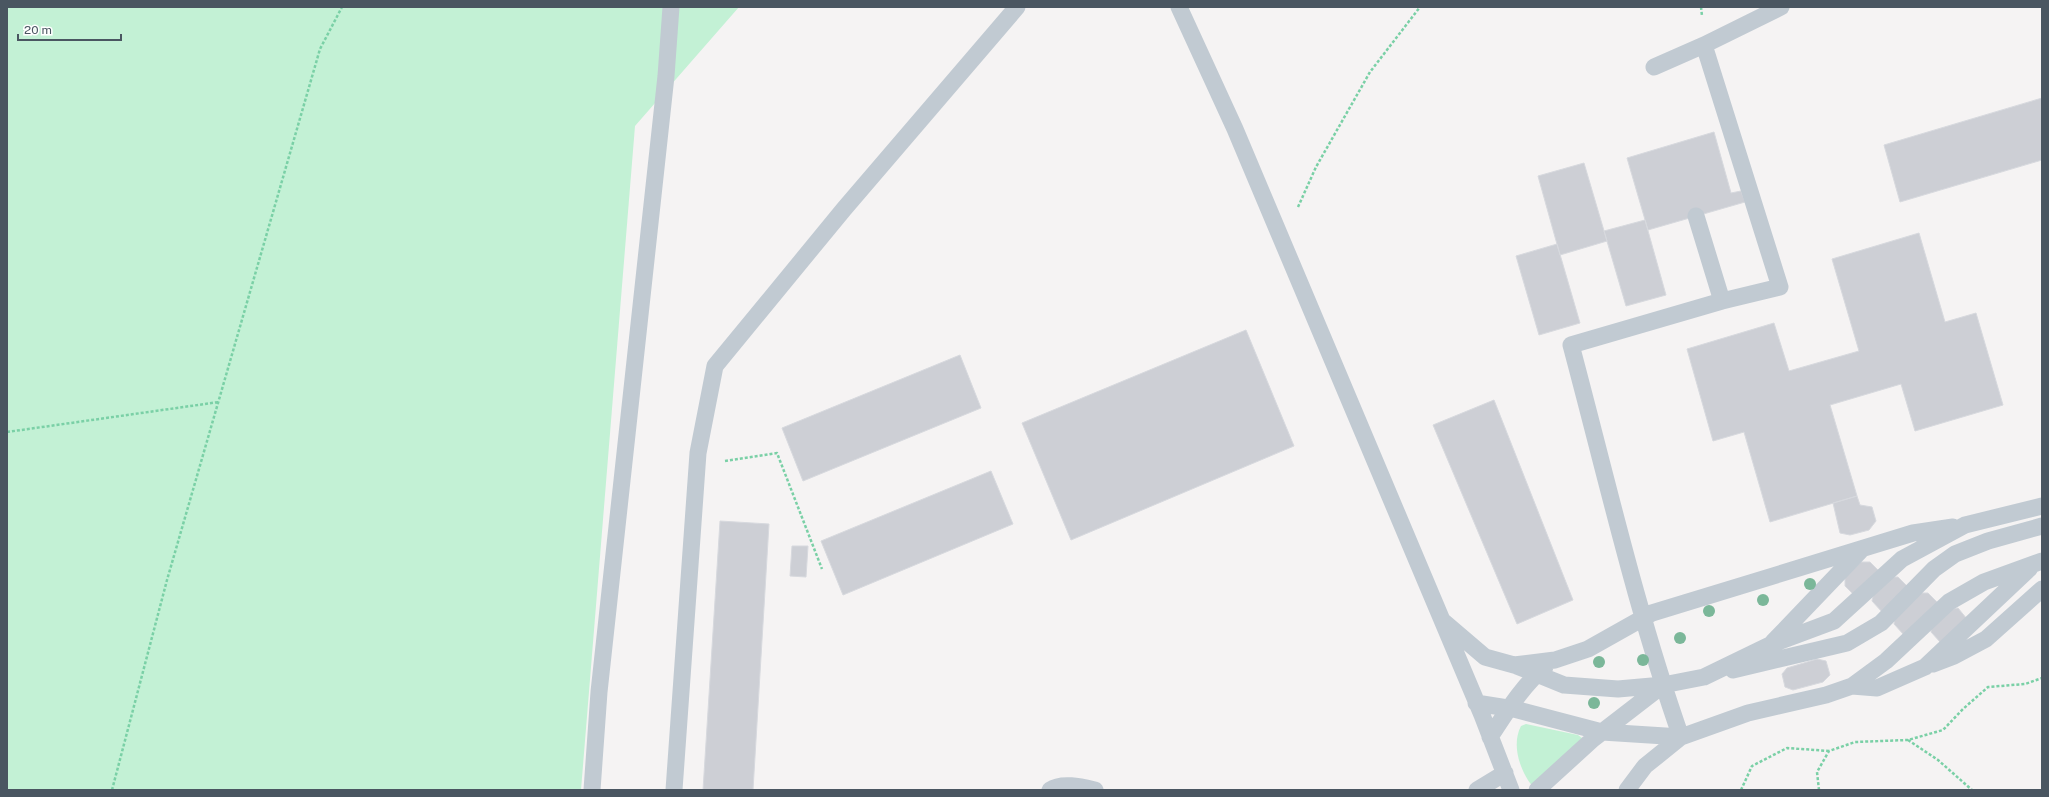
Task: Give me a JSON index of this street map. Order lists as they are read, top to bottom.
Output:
{
  "scale_bar": "20 m"
}
